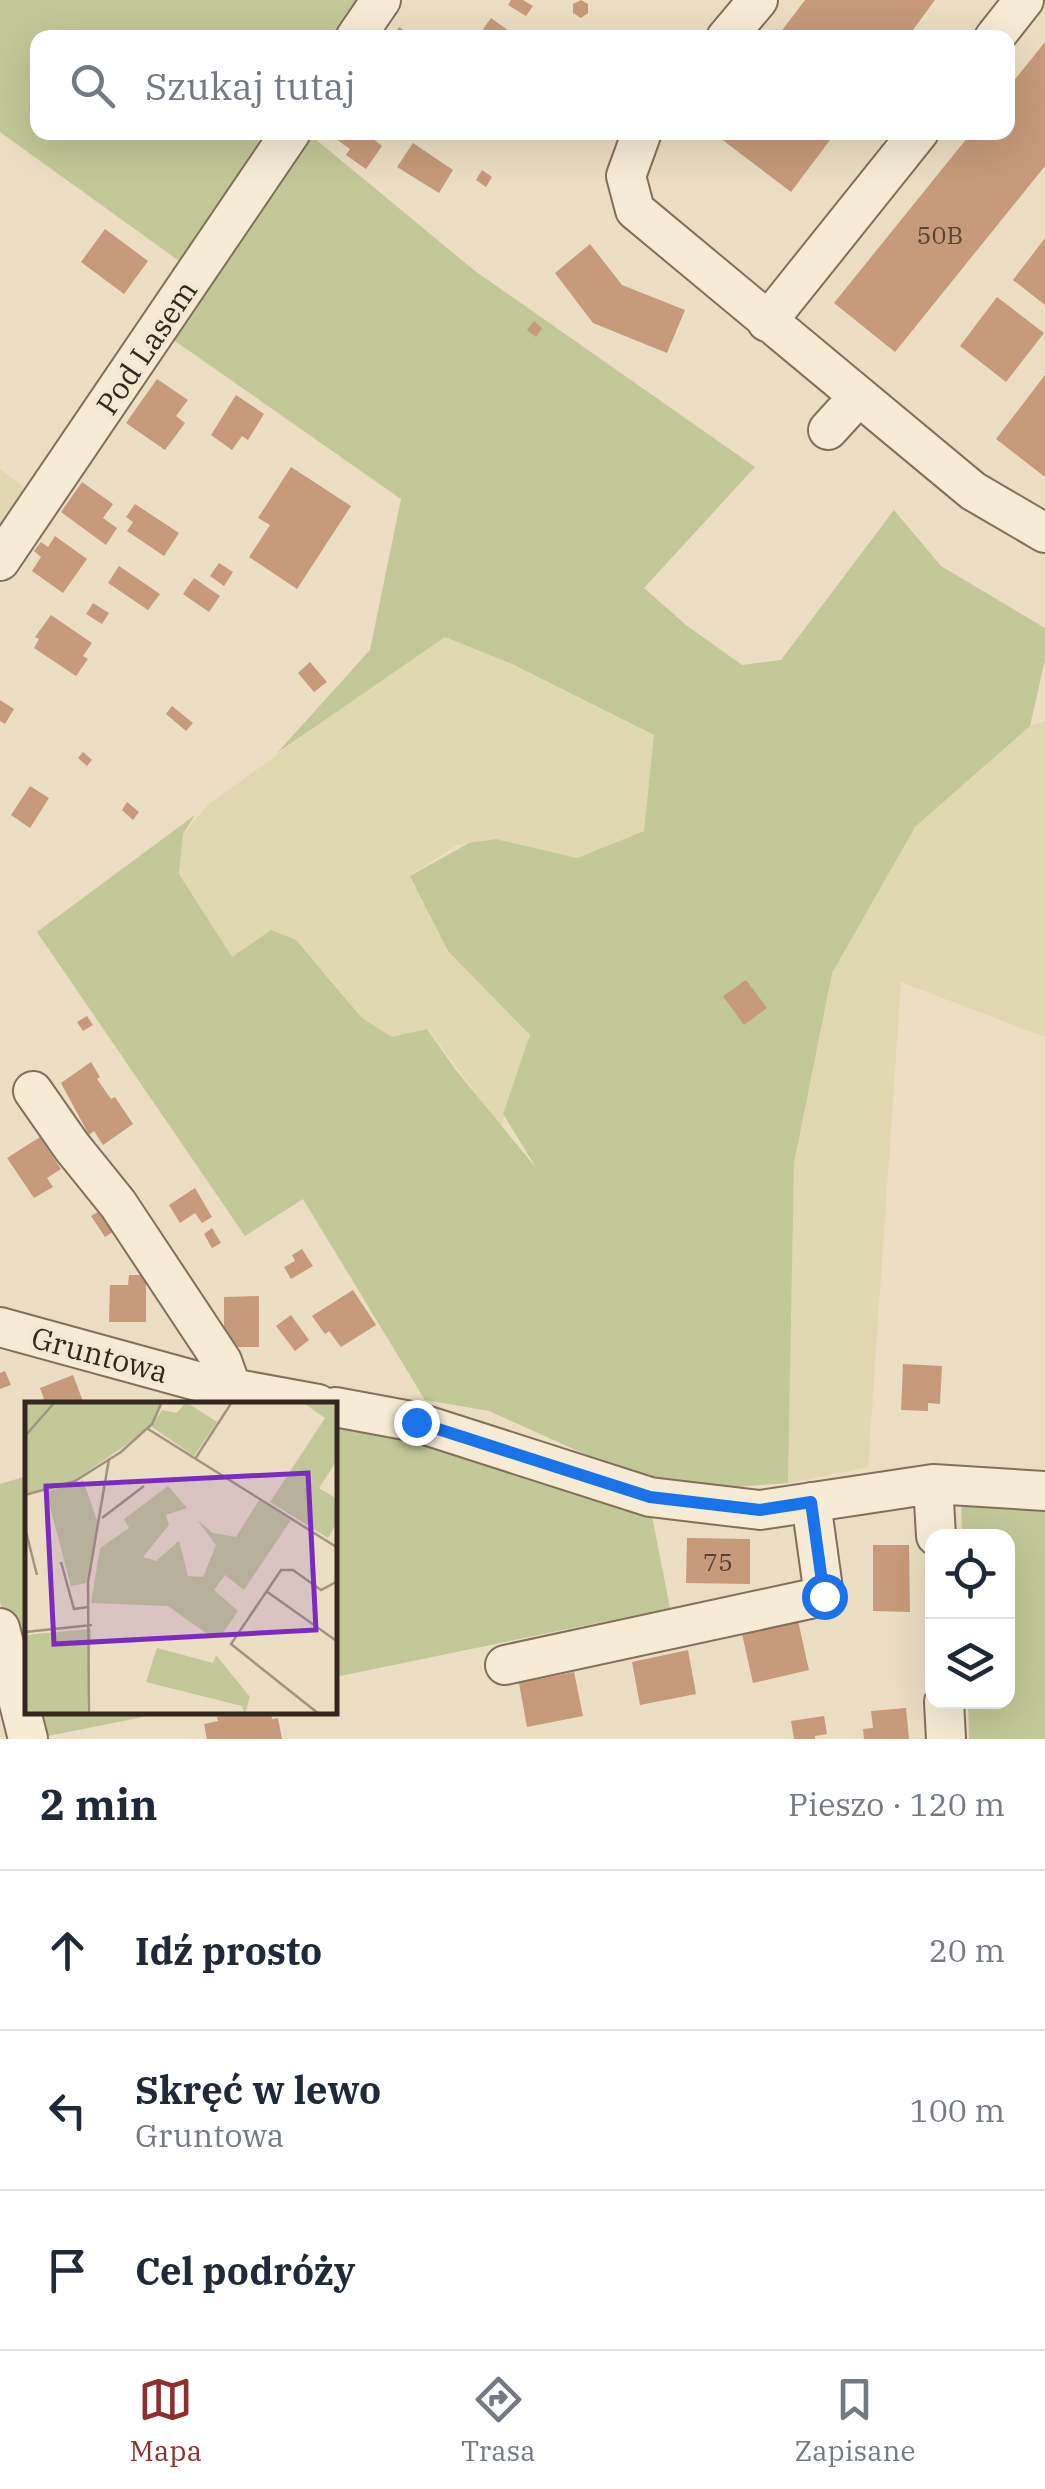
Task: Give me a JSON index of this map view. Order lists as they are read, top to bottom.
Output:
{
  "streets": {
    "street": ["Pod Lasem", "Gruntowa"]
  },
  "house_numbers": ["50B", "75"],
  "page": {
    "search": "Szukaj tutaj",
    "heading": ["2 min", "Pieszo · 120 m"],
    "list": [
      ["Idź prosto", "20 m"],
      ["Skręć w lewo", "Gruntowa", "100 m"],
      "Cel podróży"
    ],
    "nav": ["Mapa", "Trasa", "Zapisane"]
  }
}
